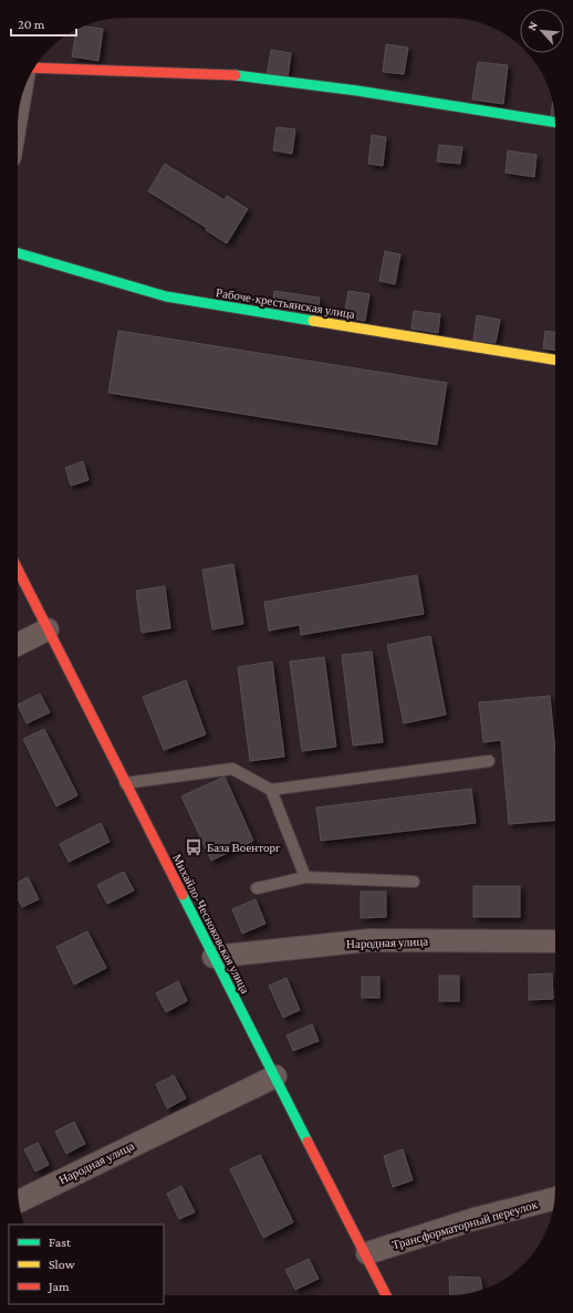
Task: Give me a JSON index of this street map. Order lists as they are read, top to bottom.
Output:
{
  "streets": {
    "street": [
      "Рабоче-крестьянская улица",
      "Михайло-Чесноковская улица",
      "Народная улица",
      "Трансформаторный переулок"
    ]
  },
  "crossings": [
    ["Михайло-Чесноковская улица", "Народная улица"],
    ["Михайло-Чесноковская улица", "Трансформаторный переулок"]
  ],
  "places": {
    "bus stop": ["База Военторг"]
  },
  "legend": ["Fast", "Slow", "Jam"],
  "scale_bar": "20 m",
  "north": "top left"
}
